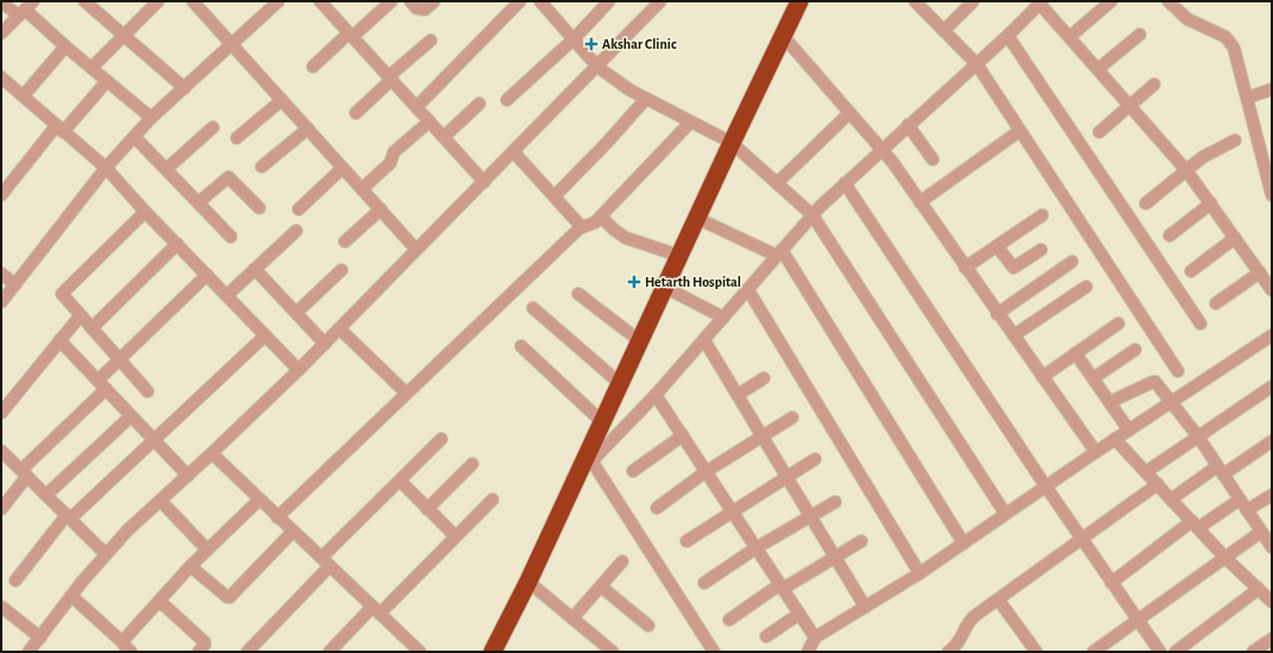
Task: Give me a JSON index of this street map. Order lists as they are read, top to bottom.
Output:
{
  "places": {
    "health": ["Akshar Clinic", "Hetarth Hospital"]
  }
}
